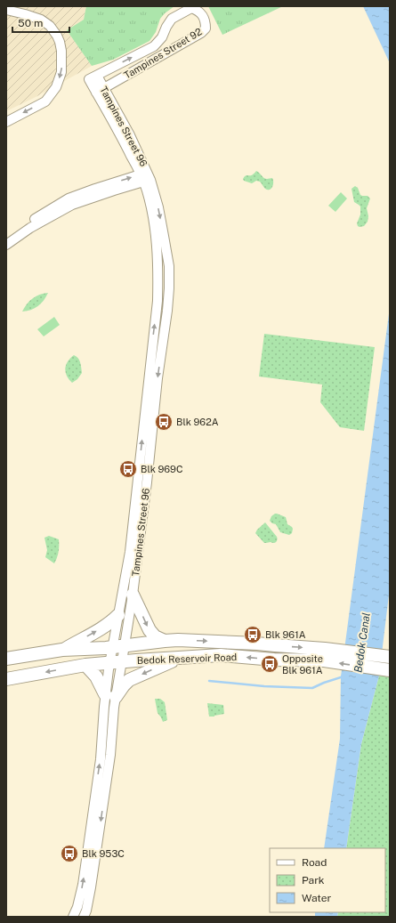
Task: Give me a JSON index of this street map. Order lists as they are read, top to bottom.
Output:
{
  "streets": {
    "main road": ["Bedok Reservoir Road"],
    "street": ["Tampines Street 92", "Tampines Street 96"]
  },
  "crossings": [
    ["Tampines Street 92", "Tampines Street 96"],
    ["Tampines Street 96", "Bedok Reservoir Road"]
  ],
  "water": ["Bedok Canal"],
  "places": {
    "bus stop": [
      "Blk 962A",
      "Blk 969C",
      "Blk 961A",
      "Opposite Blk 961A",
      "Blk 953C"
    ]
  },
  "legend": ["Road", "Park", "Water"],
  "scale_bar": "50 m"
}
